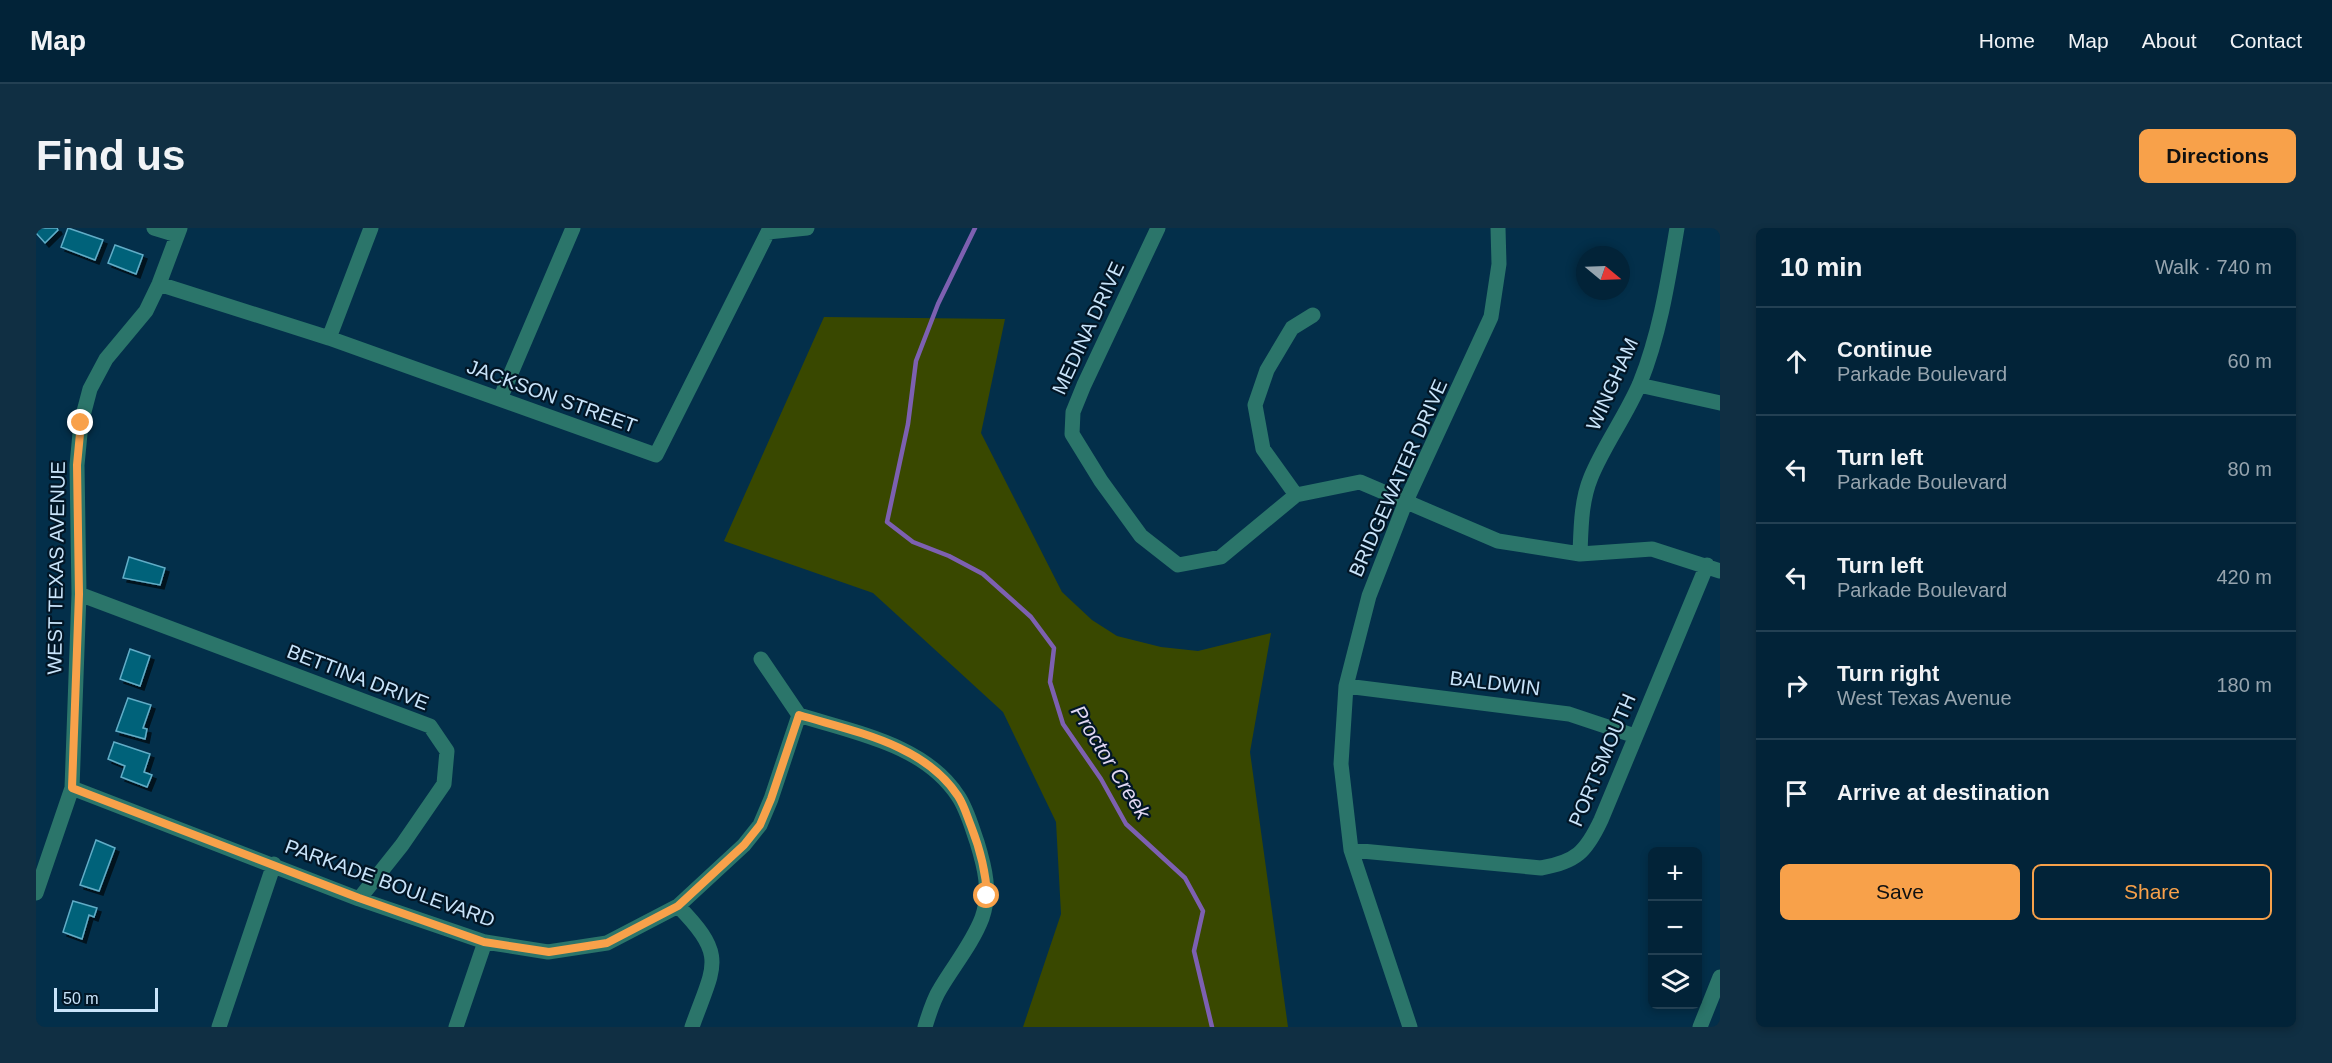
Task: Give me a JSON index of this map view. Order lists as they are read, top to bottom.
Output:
{
  "streets": {
    "street": [
      "MEDINA DRIVE",
      "WINGHAM",
      "JACKSON STREET",
      "BRIDGEWATER DRIVE",
      "WEST TEXAS AVENUE",
      "BETTINA DRIVE",
      "BALDWIN",
      "PORTSMOUTH",
      "PARKADE BOULEVARD"
    ]
  },
  "crossings": [
    ["JACKSON STREET", "WEST TEXAS AVENUE"],
    ["BRIDGEWATER DRIVE", "BALDWIN"],
    ["BRIDGEWATER DRIVE", "PORTSMOUTH"],
    ["WEST TEXAS AVENUE", "BETTINA DRIVE"],
    ["WEST TEXAS AVENUE", "PARKADE BOULEVARD"],
    ["BETTINA DRIVE", "PARKADE BOULEVARD"],
    ["BALDWIN", "PORTSMOUTH"]
  ],
  "water": ["Proctor Creek"],
  "scale_bar": "50 m",
  "north": "right",
  "page": {
    "header": "Map",
    "nav": [
      "Home",
      "Map",
      "About",
      "Contact"
    ],
    "buttons": [
      "Directions",
      ["Save", "Share"]
    ],
    "title": "Find us",
    "heading": ["10 min", "Walk · 740 m"],
    "list": [
      ["Continue", "Parkade Boulevard", "60 m"],
      ["Turn left", "Parkade Boulevard", "80 m"],
      ["Turn left", "Parkade Boulevard", "420 m"],
      ["Turn right", "West Texas Avenue", "180 m"],
      "Arrive at destination"
    ],
    "map_buttons": ["+", "−"],
    "scale": "50 m"
  }
}
